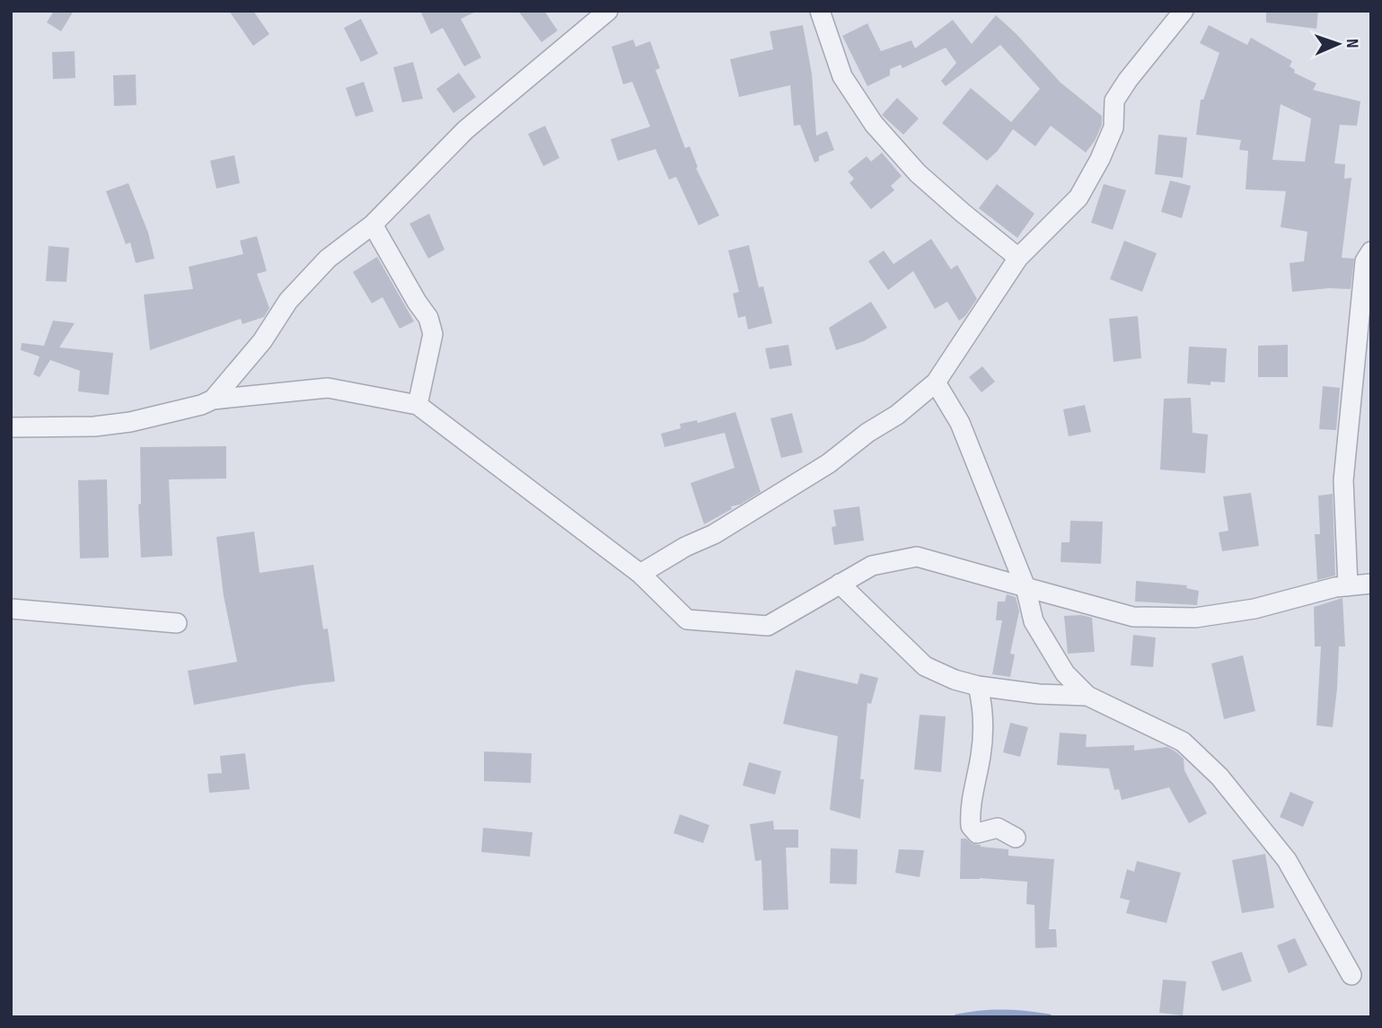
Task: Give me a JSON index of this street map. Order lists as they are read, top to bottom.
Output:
{
  "north": "right"
}
